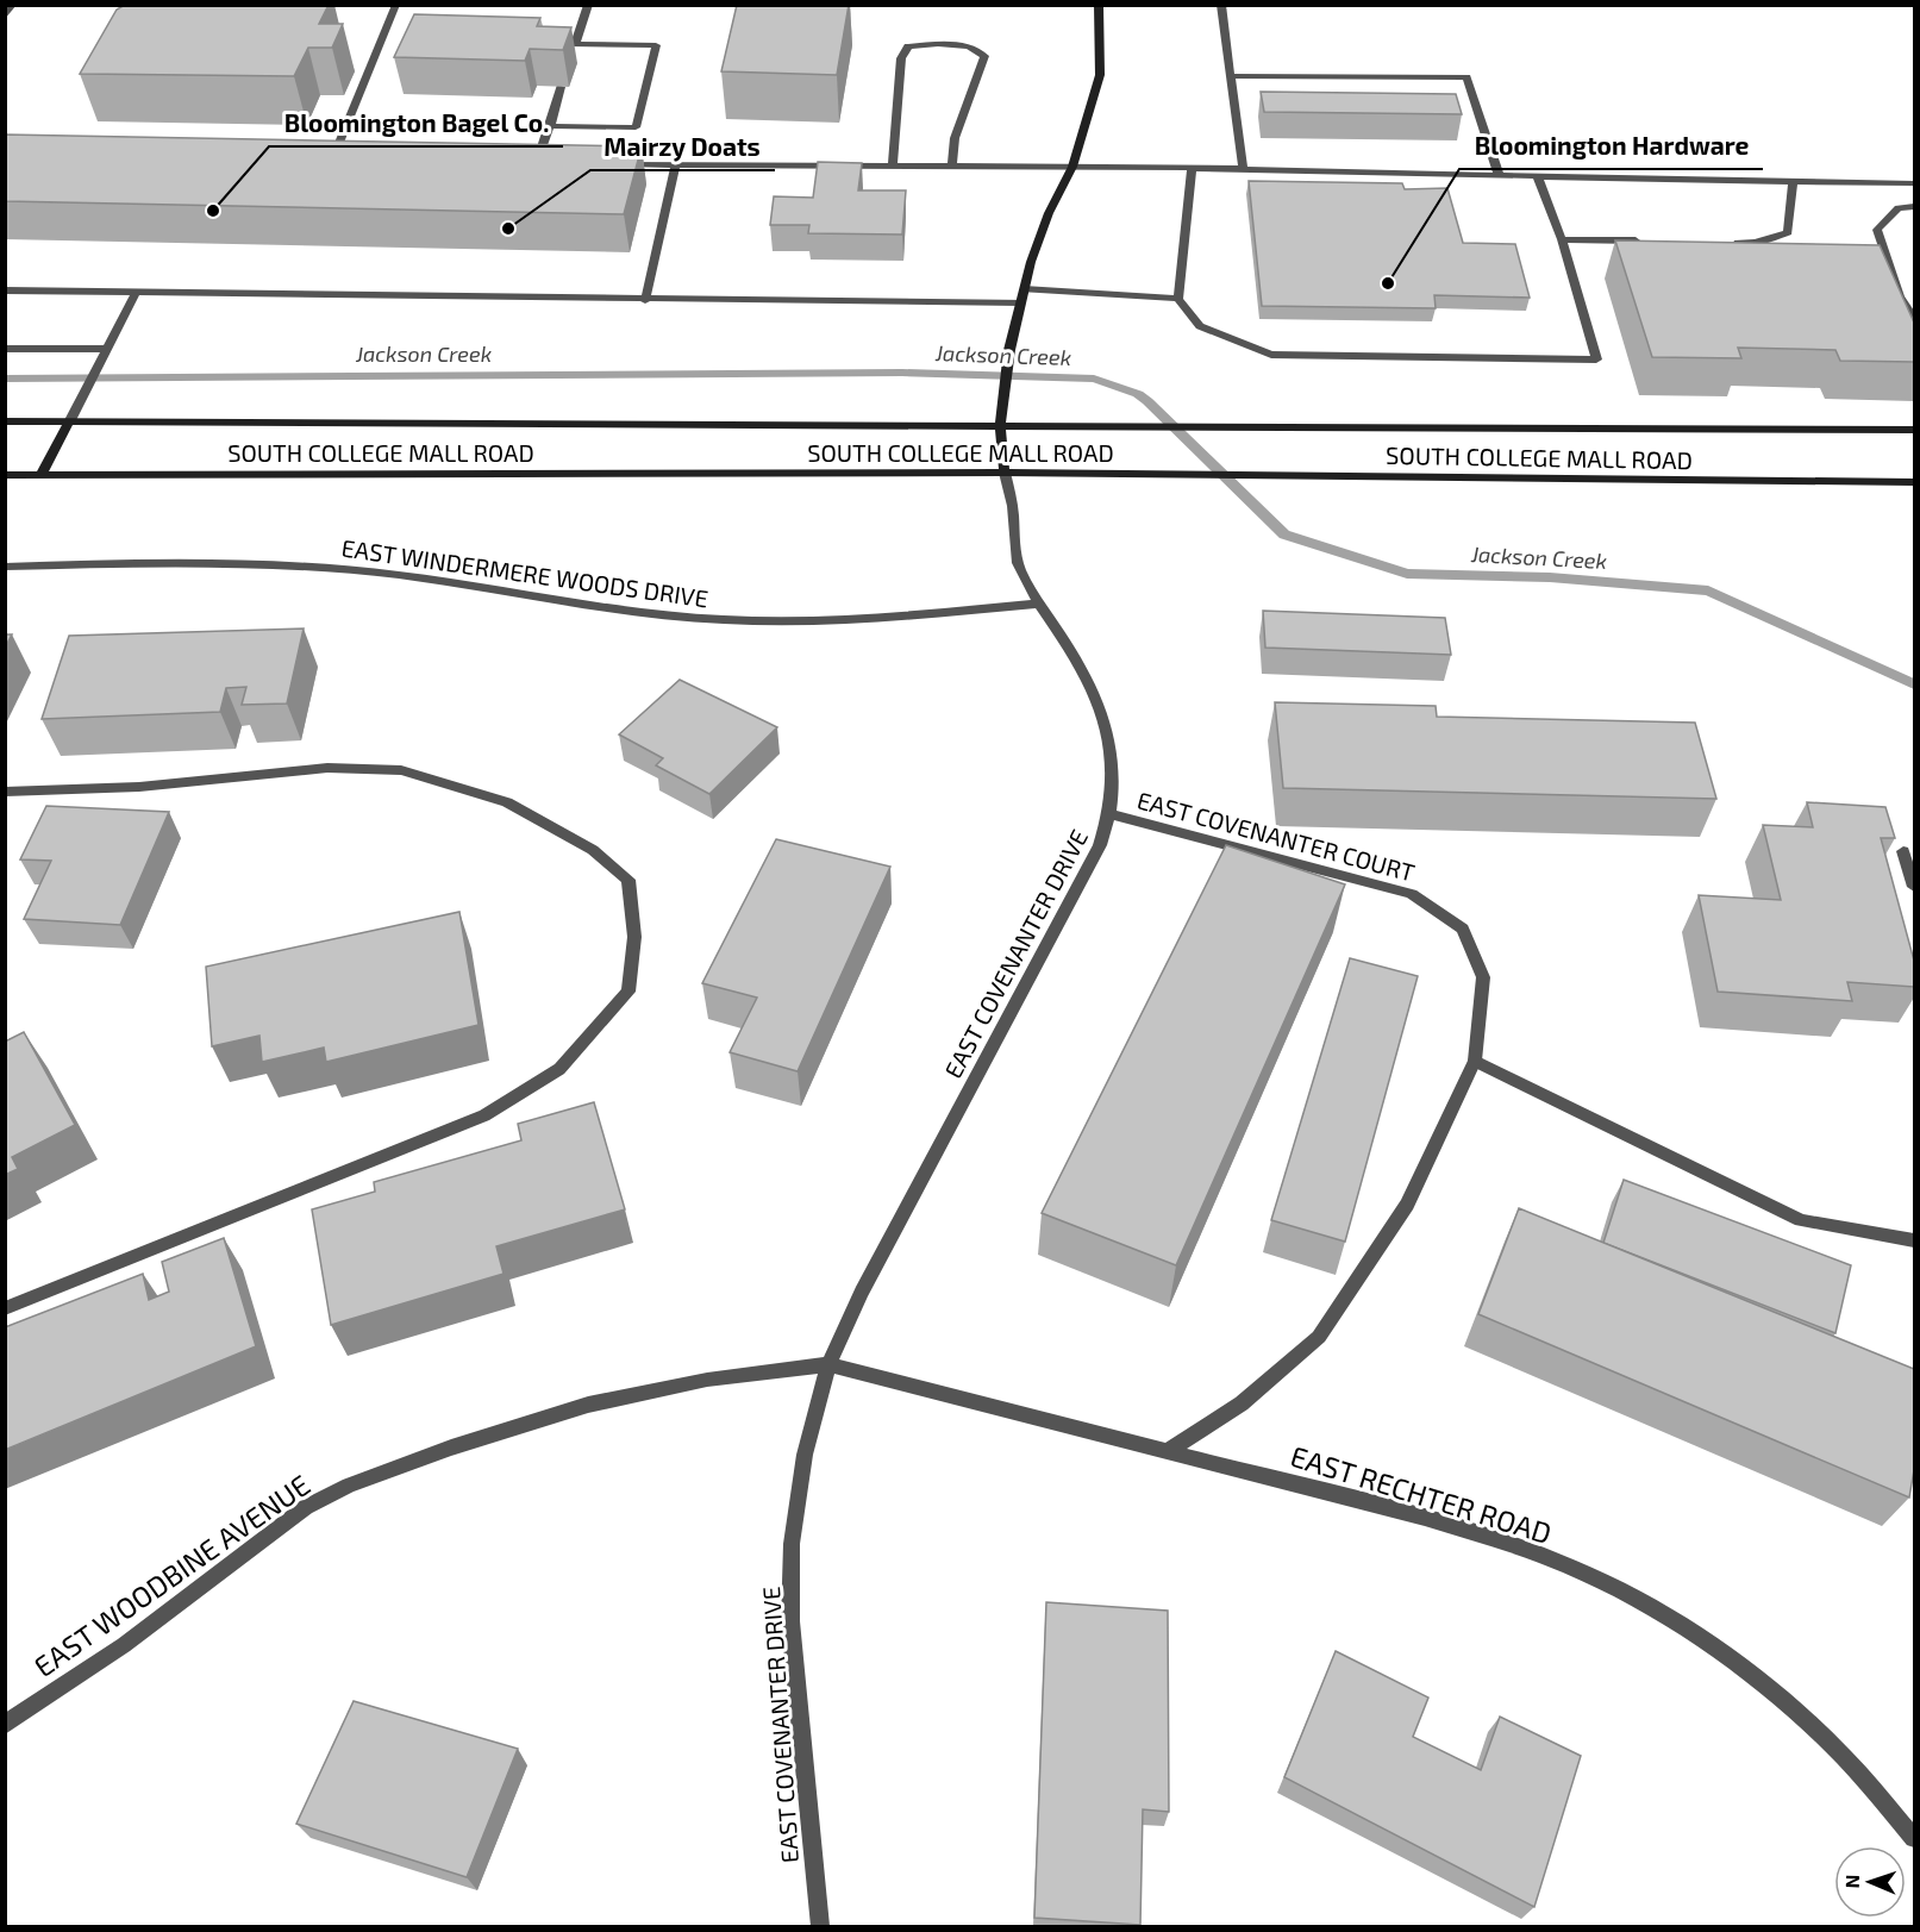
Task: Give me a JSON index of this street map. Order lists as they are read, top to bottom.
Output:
{
  "streets": {
    "main road": ["SOUTH COLLEGE MALL ROAD", "EAST COVENANTER DRIVE"],
    "street": [
      "EAST WINDERMERE WOODS DRIVE",
      "EAST COVENANTER COURT",
      "EAST RECHTER ROAD",
      "EAST WOODBINE AVENUE"
    ]
  },
  "crossings": [
    ["SOUTH COLLEGE MALL ROAD", "EAST COVENANTER DRIVE"],
    ["EAST WINDERMERE WOODS DRIVE", "EAST COVENANTER DRIVE"],
    ["EAST COVENANTER COURT", "EAST COVENANTER DRIVE"],
    ["EAST COVENANTER COURT", "EAST RECHTER ROAD"],
    ["EAST COVENANTER DRIVE", "EAST RECHTER ROAD"],
    ["EAST COVENANTER DRIVE", "EAST WOODBINE AVENUE"],
    ["EAST RECHTER ROAD", "EAST WOODBINE AVENUE"]
  ],
  "water": ["Jackson Creek"],
  "places": ["Bloomington Bagel Co.", "Mairzy Doats", "Bloomington Hardware"],
  "north": "left"
}
